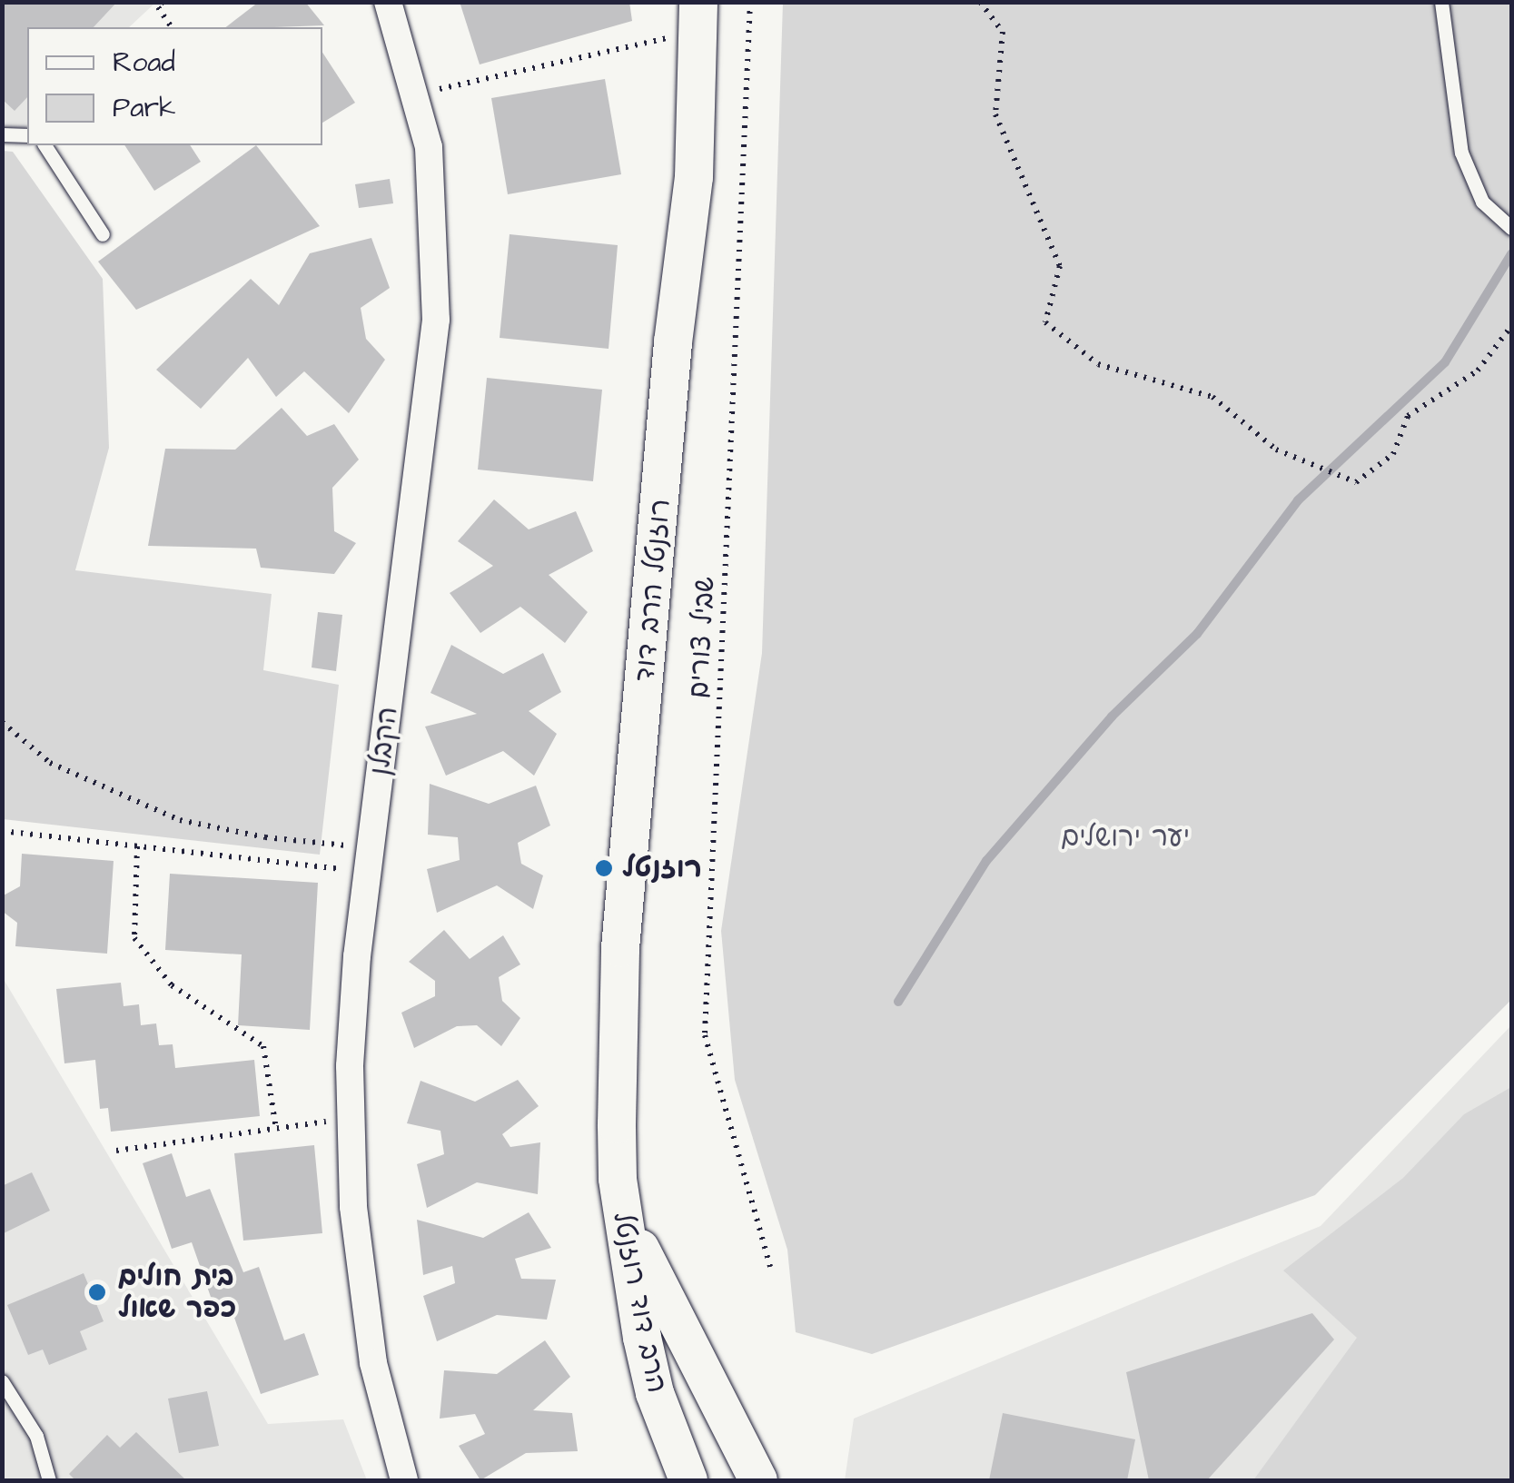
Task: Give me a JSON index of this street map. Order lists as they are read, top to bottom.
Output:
{
  "streets": {
    "street": ["רוזנטל הרב דוד", "הקבלן", "הרב דוד רוזנטל"],
    "path": ["שביל צורים"]
  },
  "crossings": [
    ["רוזנטל הרב דוד", "הרב דוד רוזנטל"]
  ],
  "parks": ["יער ירושלים"],
  "places": ["רוזנטל", "בית חולים כפר שאול"],
  "legend": ["Road", "Park"]
}
